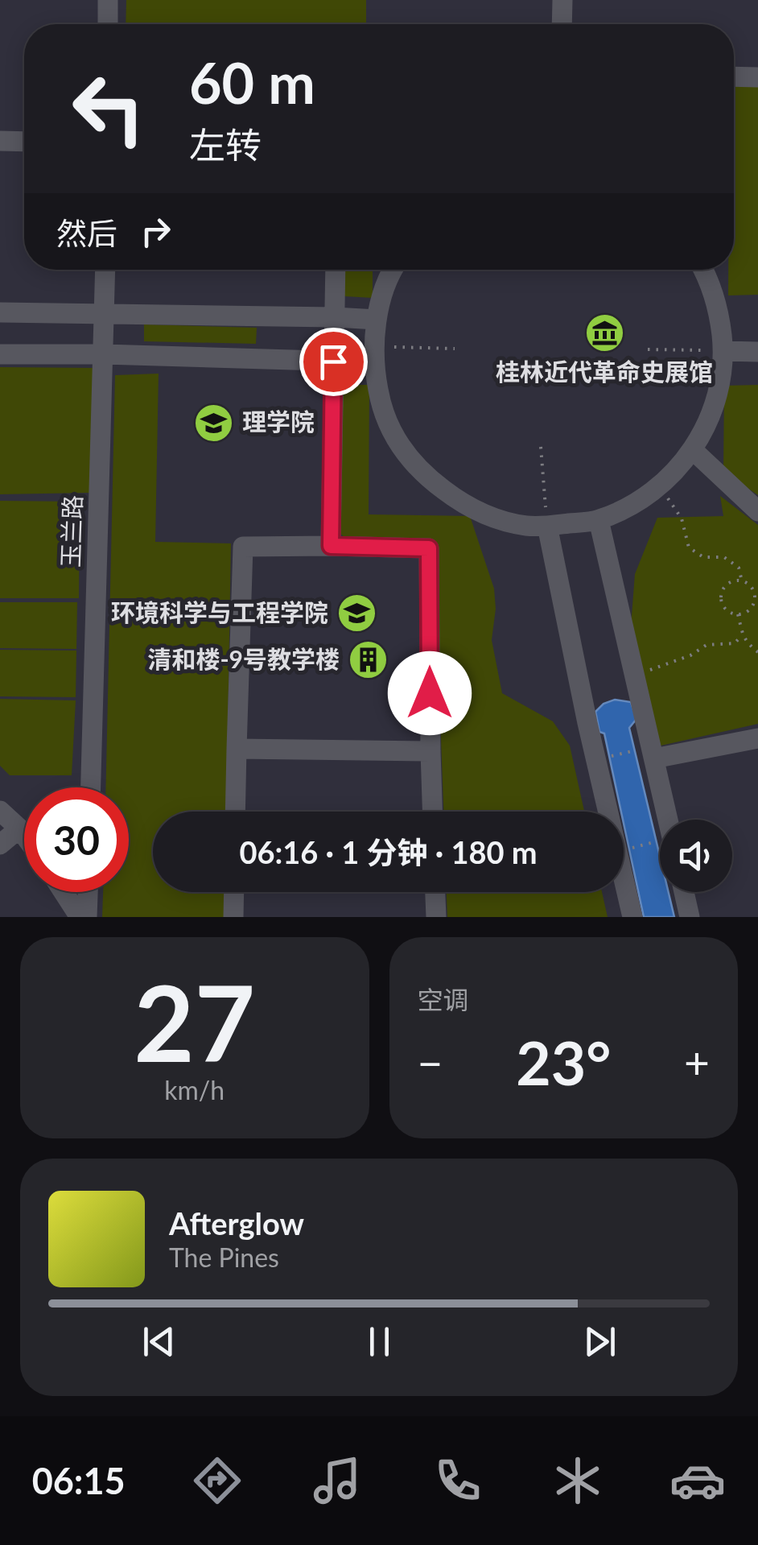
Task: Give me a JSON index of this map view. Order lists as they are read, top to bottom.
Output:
{
  "streets": {
    "street": ["玉兰路"]
  },
  "places": {
    "museum": ["桂林近代革命史展馆"],
    "school or university": ["理学院", "环境科学与工程学院"],
    "building": ["清和楼-9号教学楼"]
  },
  "page": {
    "turn": ["60 m", "左转"],
    "then": "然后",
    "limit": "30",
    "trip": "06:16 · 1 分钟 · 180 m",
    "tile": [
      ["27", "km/h"],
      "空调"
    ],
    "heat": ["−", "23°", "+"],
    "song": ["Afterglow", "The Pines"],
    "tabs": "06:15"
  }
}
